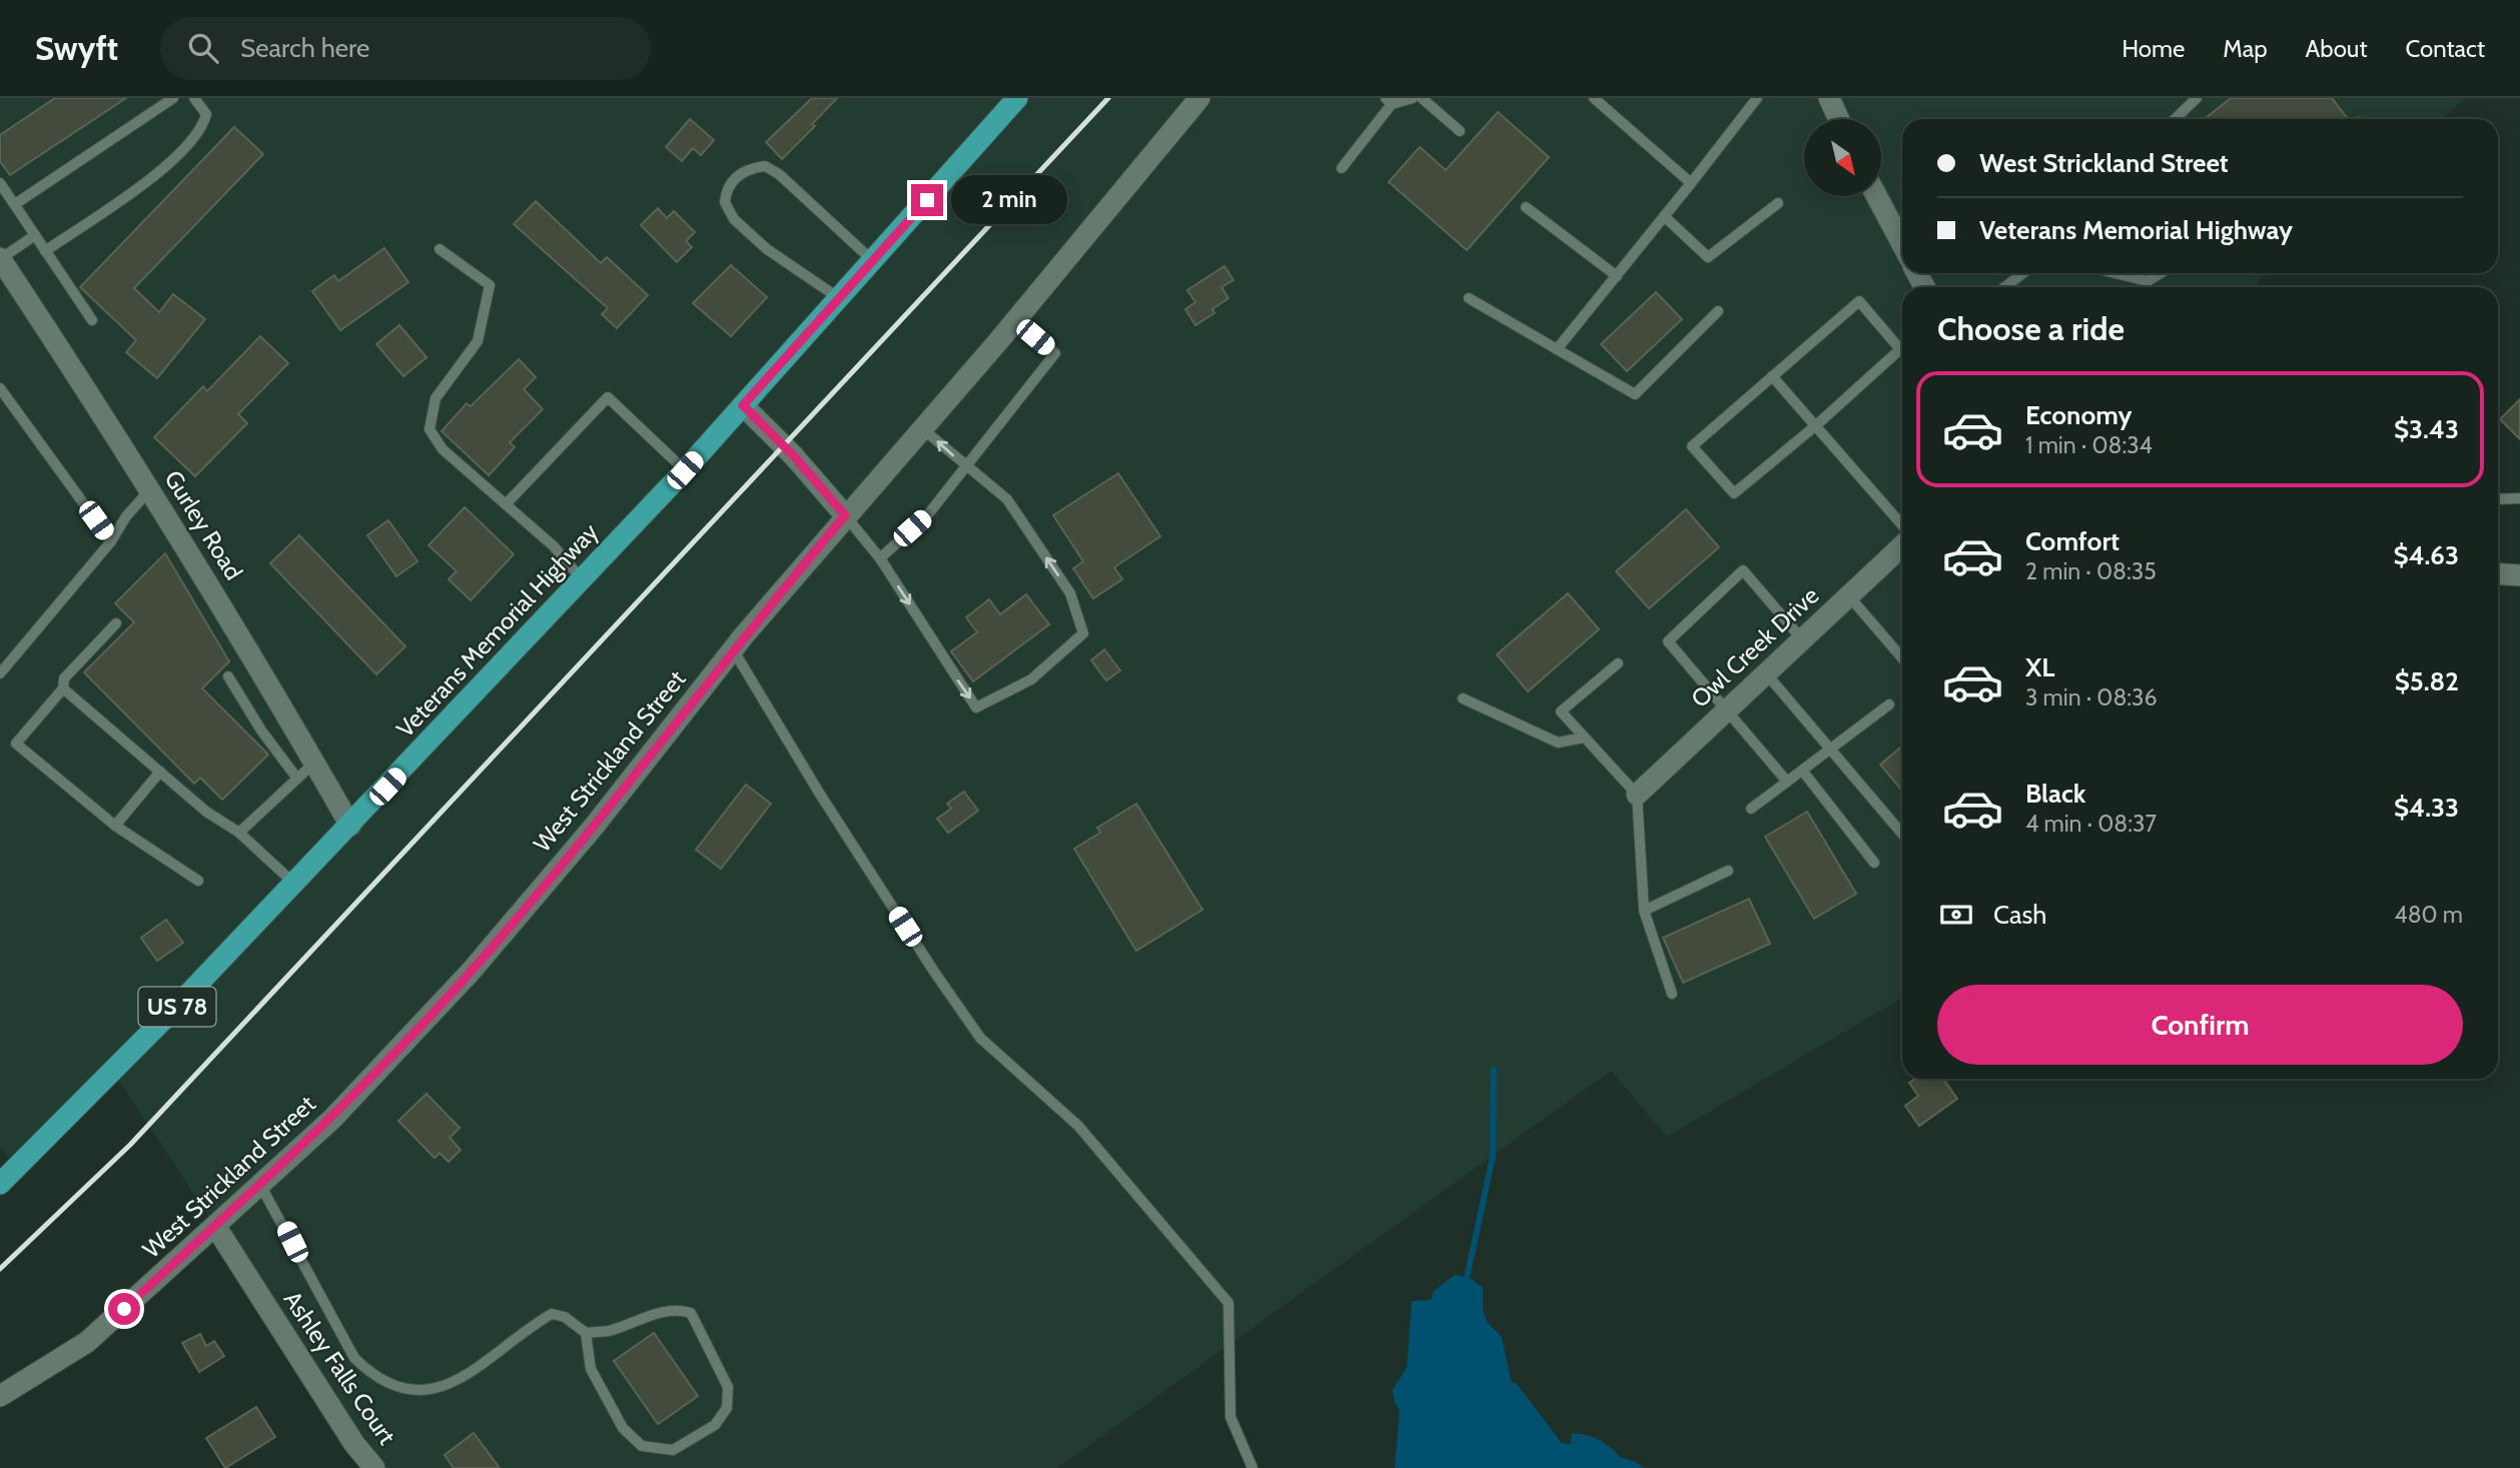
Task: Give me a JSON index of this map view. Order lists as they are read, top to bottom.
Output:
{
  "streets": {
    "main road": ["Veterans Memorial Highway", "US 78"],
    "street": [
      "Gurley Road",
      "Owl Creek Drive",
      "West Strickland Street",
      "Ashley Falls Court"
    ]
  },
  "crossings": [
    ["Gurley Road", "Veterans Memorial Highway"],
    ["West Strickland Street", "Ashley Falls Court"]
  ],
  "north": "bottom right",
  "page": {
    "header": "Swyft",
    "search": "Search here",
    "nav": [
      "Home",
      "Map",
      "About",
      "Contact"
    ],
    "banner": ["West Strickland Street", "Veterans Memorial Highway"],
    "bubble": "2 min",
    "heading": "Choose a ride",
    "list": [
      {
        "name": "Economy",
        "note": "1 min · 08:34",
        "value": "$3.43"
      },
      {
        "name": "Comfort",
        "note": "2 min · 08:35",
        "value": "$4.63"
      },
      {
        "name": "XL",
        "note": "3 min · 08:36",
        "value": "$5.82"
      },
      {
        "name": "Black",
        "note": "4 min · 08:37",
        "value": "$4.33"
      }
    ],
    "pay": ["Cash", "480 m"],
    "buttons": "Confirm"
  }
}
